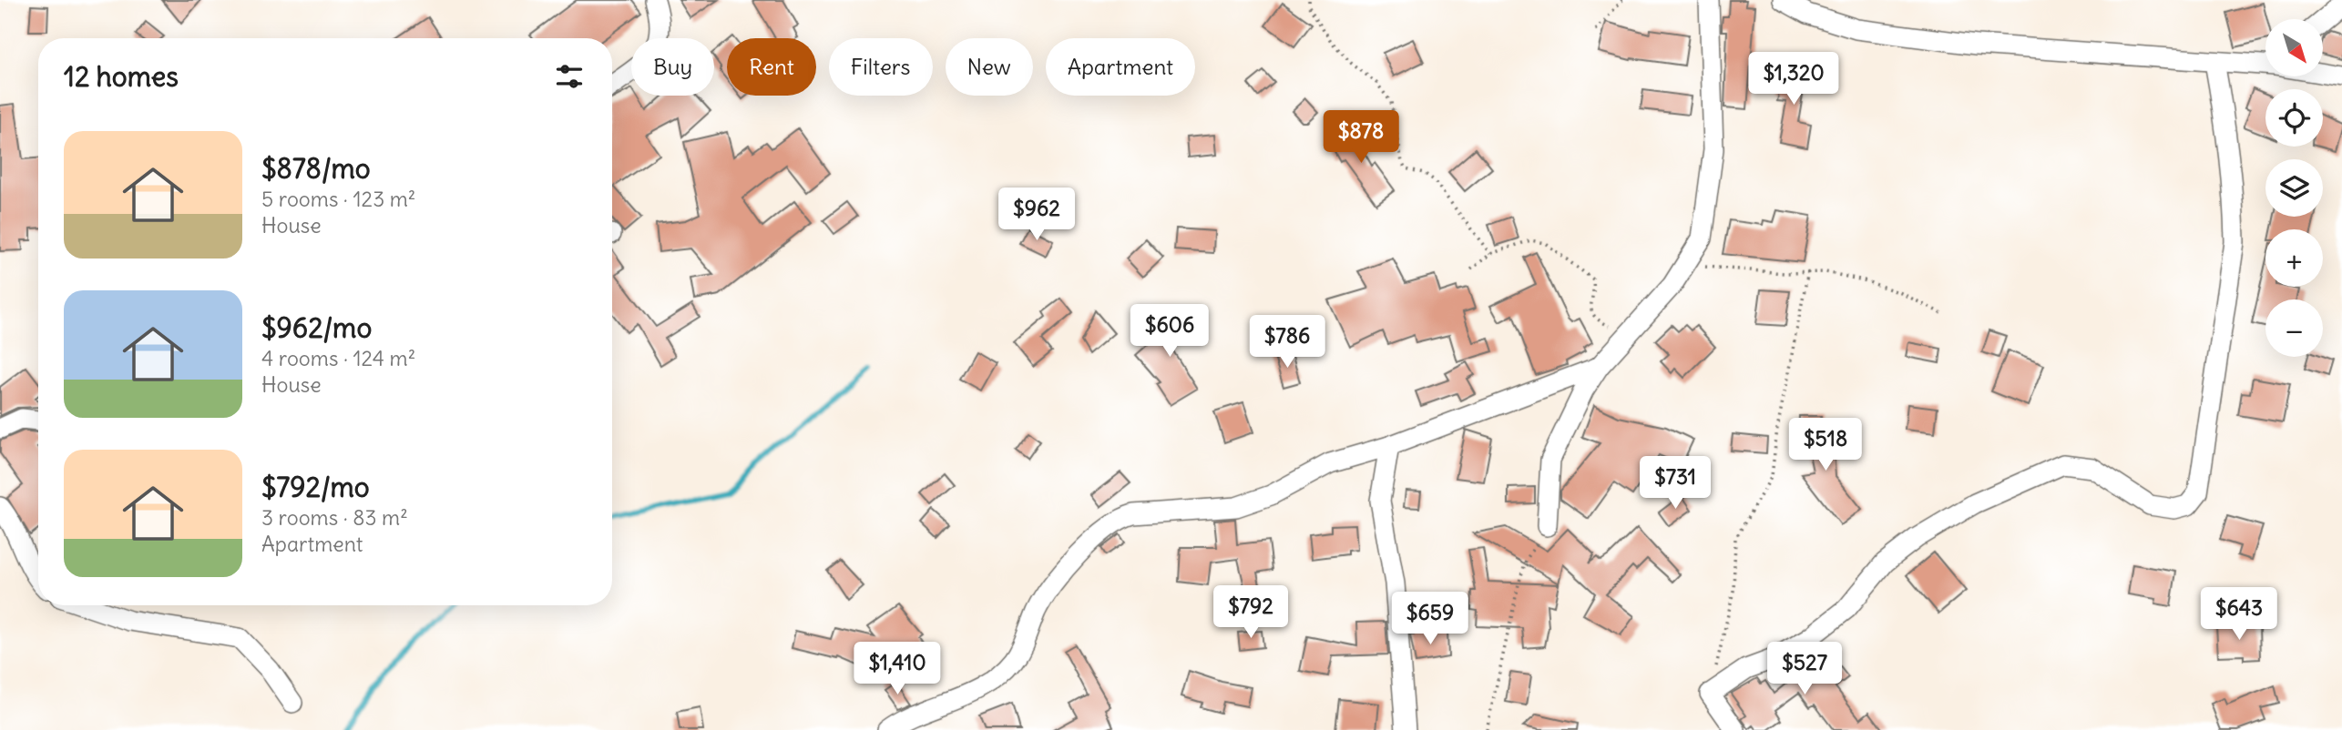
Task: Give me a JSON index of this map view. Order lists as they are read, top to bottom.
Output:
{
  "north": "bottom right",
  "page": {
    "map_buttons": ["+", "−"],
    "chip": [
      "Buy",
      "Rent",
      "Filters",
      "New",
      "Apartment"
    ],
    "heading": "12 homes",
    "price": [
      "$1,320",
      "$878",
      "$962",
      "$606",
      "$786",
      "$518",
      "$731",
      "$792",
      "$643",
      "$659",
      "$1,410",
      "$527"
    ],
    "list": [
      {
        "name": "$878/mo",
        "note": "5 rooms · 123 m² · House"
      },
      {
        "name": "$962/mo",
        "note": "4 rooms · 124 m² · House"
      },
      {
        "name": "$792/mo",
        "note": "3 rooms · 83 m² · Apartment"
      }
    ]
  }
}
